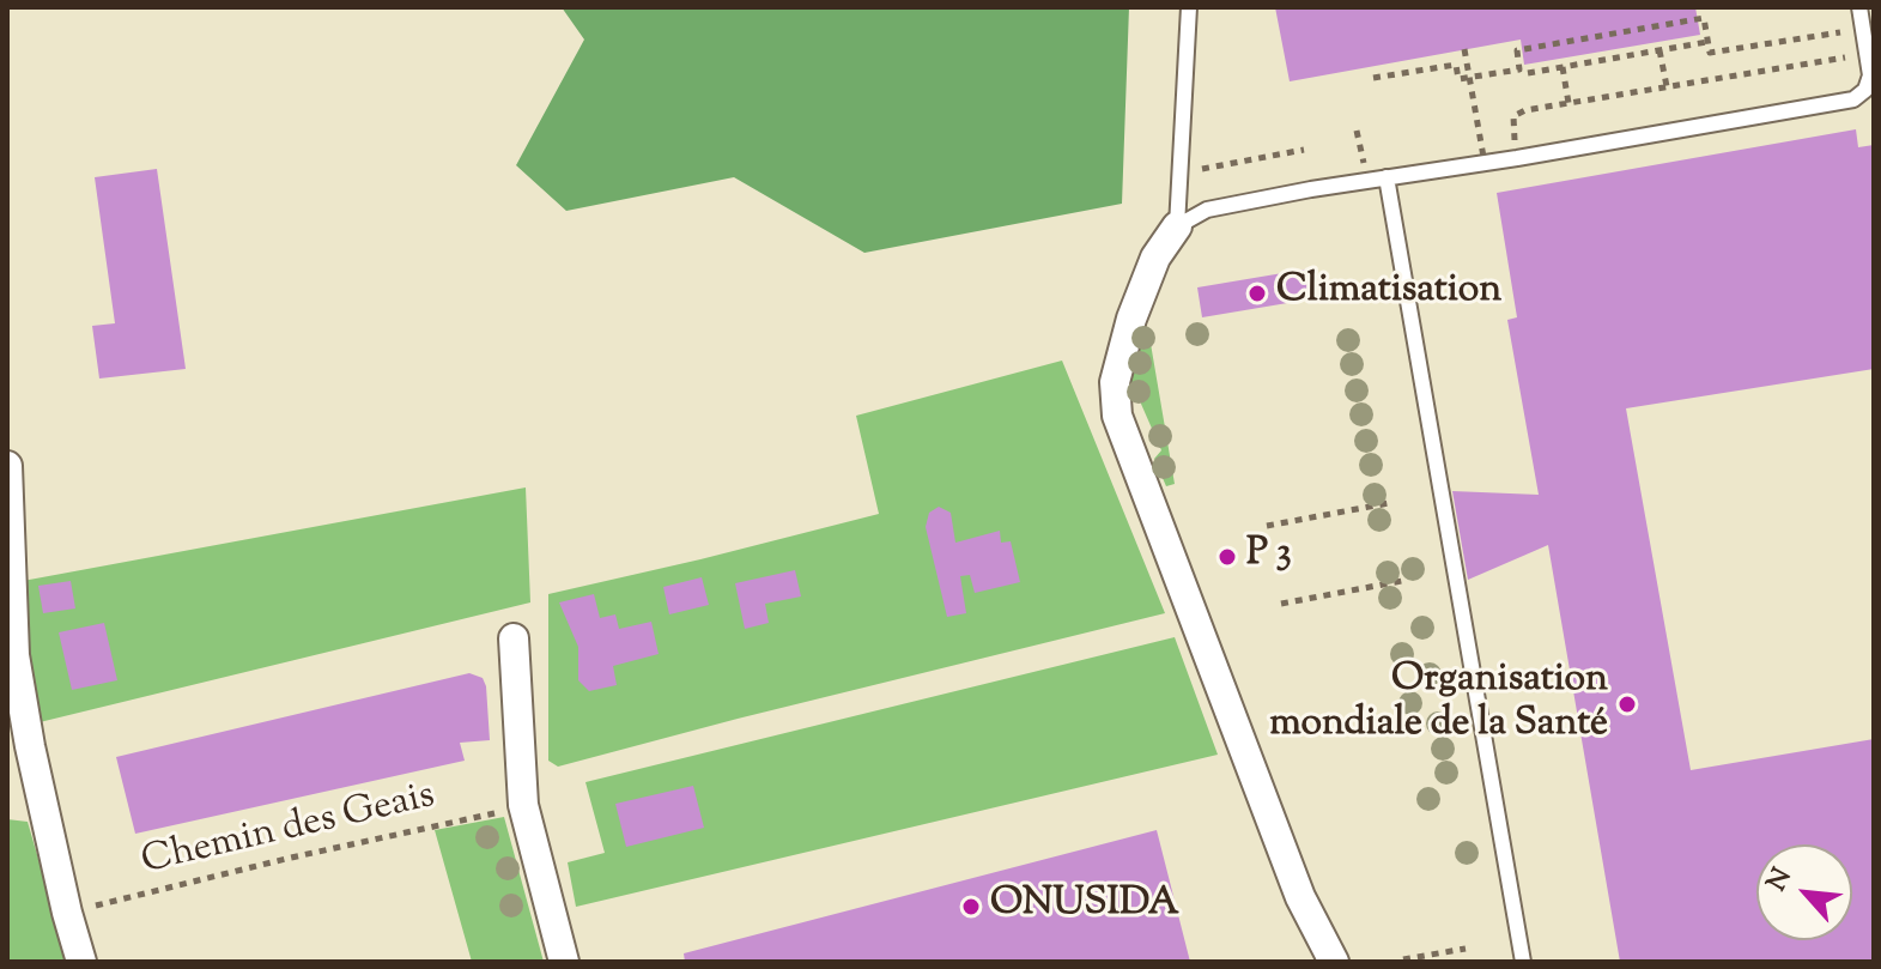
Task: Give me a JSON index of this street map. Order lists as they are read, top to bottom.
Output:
{
  "streets": {
    "path": ["Chemin des Geais"]
  },
  "places": [
    "Climatisation",
    "P 3",
    "Organisation mondiale de la Santé",
    "ONUSIDA"
  ],
  "north": "top left"
}
